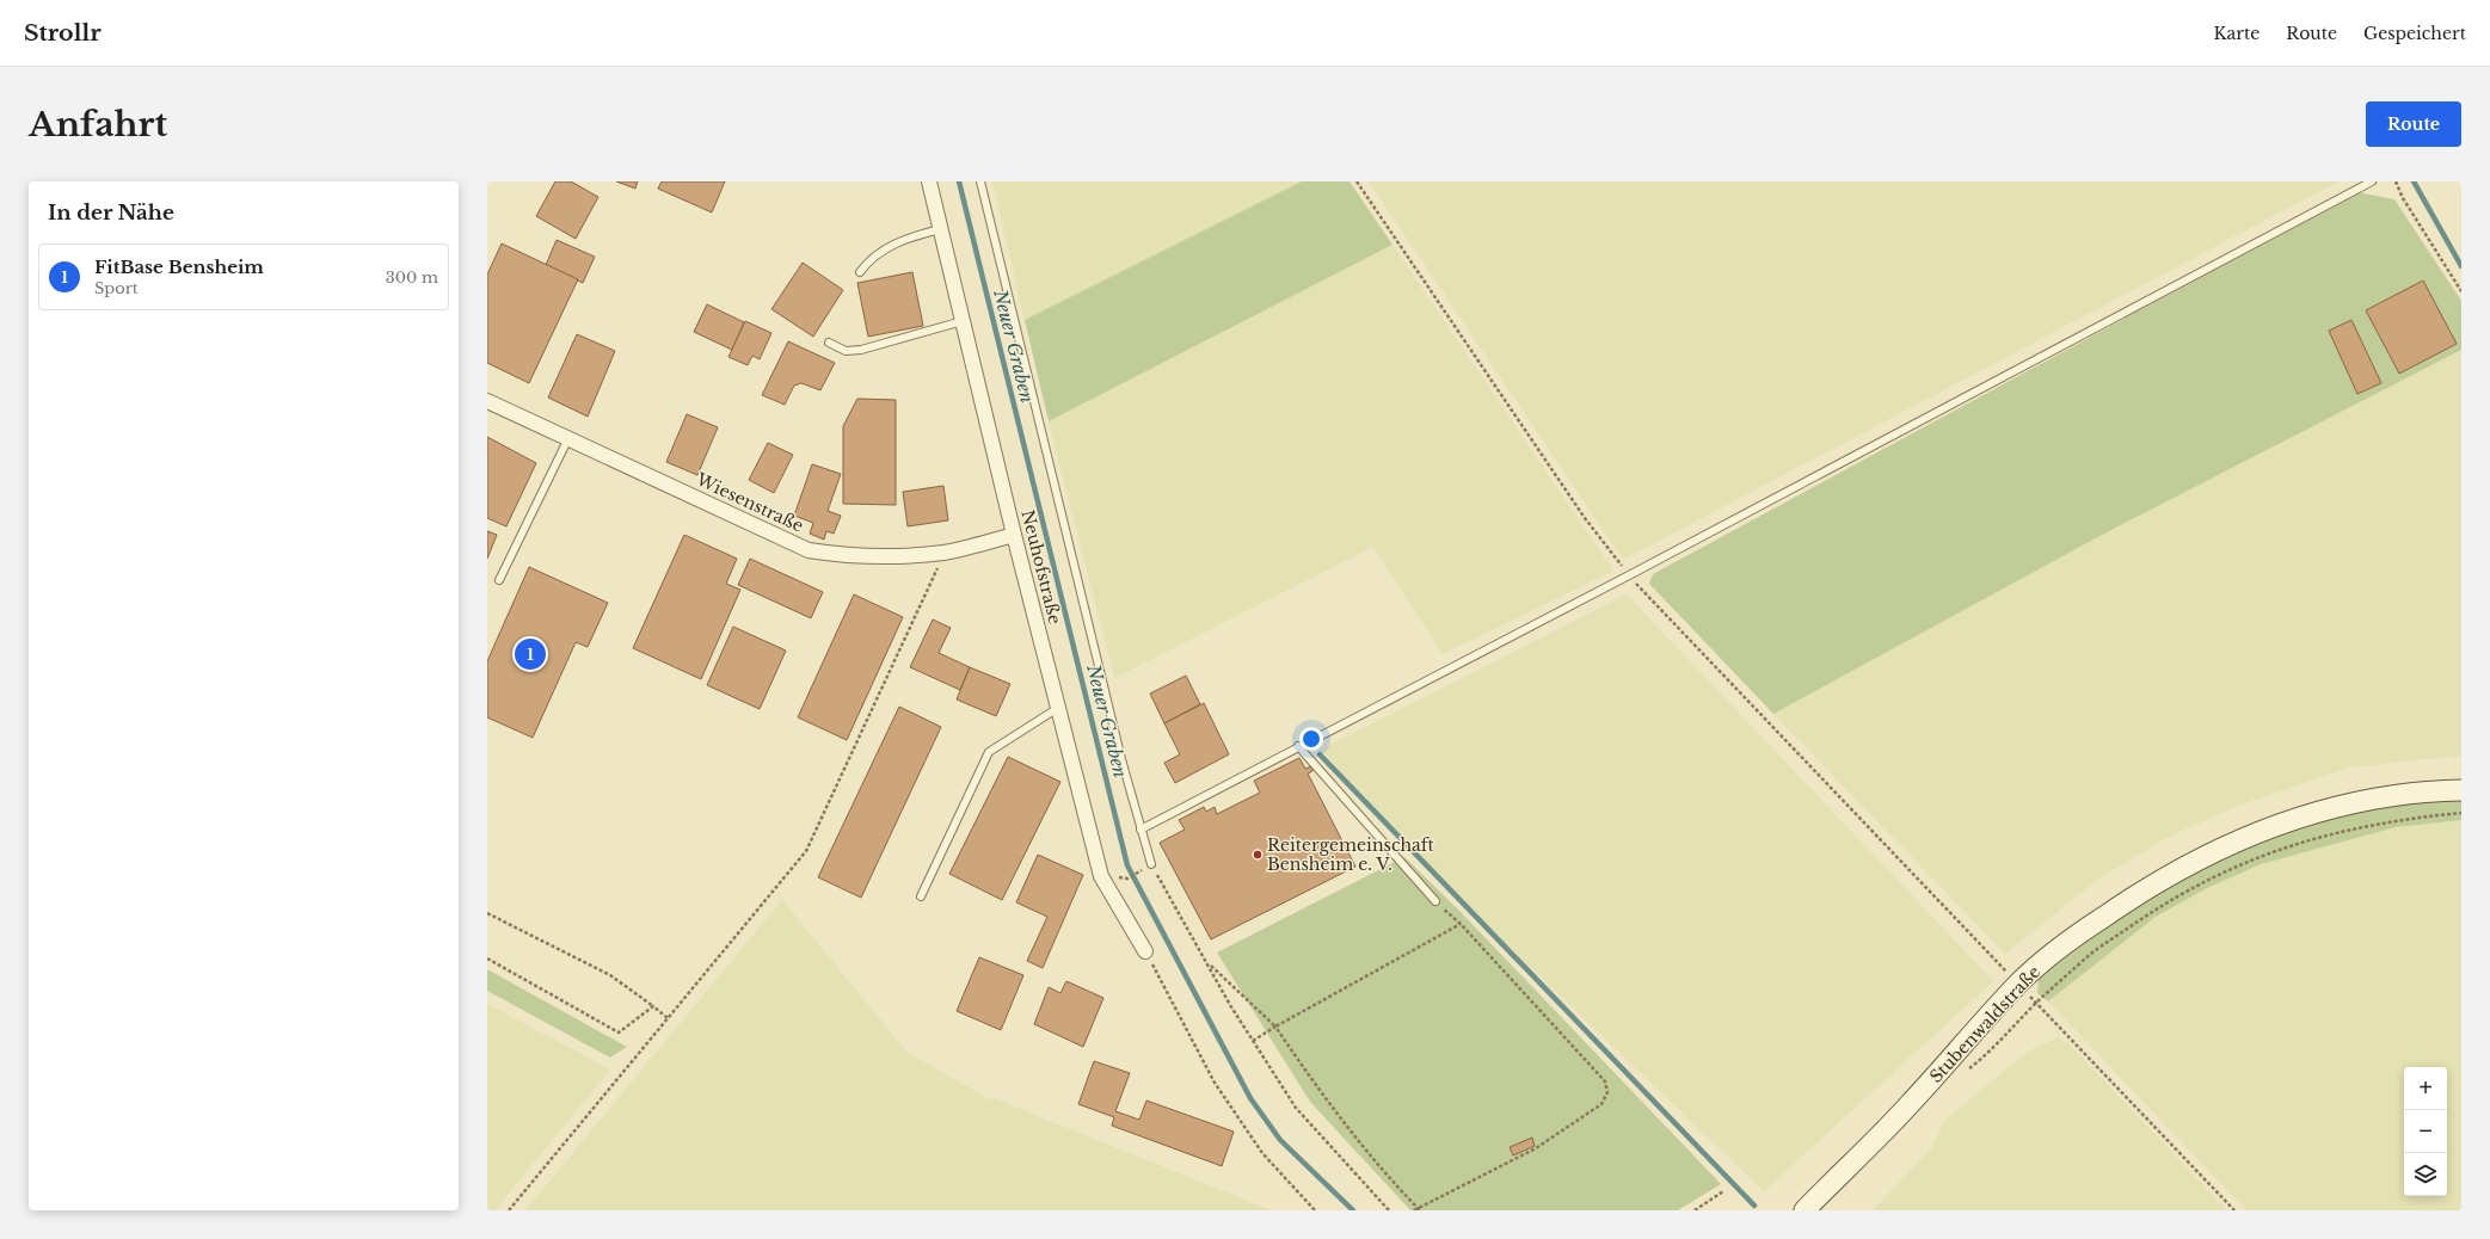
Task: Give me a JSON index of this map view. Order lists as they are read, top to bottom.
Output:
{
  "streets": {
    "street": ["Wiesenstraße", "Neuhofstraße", "Stubenwaldstraße"]
  },
  "crossings": [
    ["Wiesenstraße", "Neuhofstraße"]
  ],
  "water": ["Neuer Graben"],
  "places": ["Reitergemeinschaft Bensheim e. V."],
  "page": {
    "header": "Strollr",
    "nav": ["Karte", "Route", "Gespeichert"],
    "buttons": "Route",
    "title": "Anfahrt",
    "heading": "In der Nähe",
    "list": [
      {
        "mark": "1",
        "name": "FitBase Bensheim",
        "note": "Sport",
        "value": "300 m"
      }
    ],
    "pins": "1",
    "map_buttons": ["+", "−"]
  }
}
